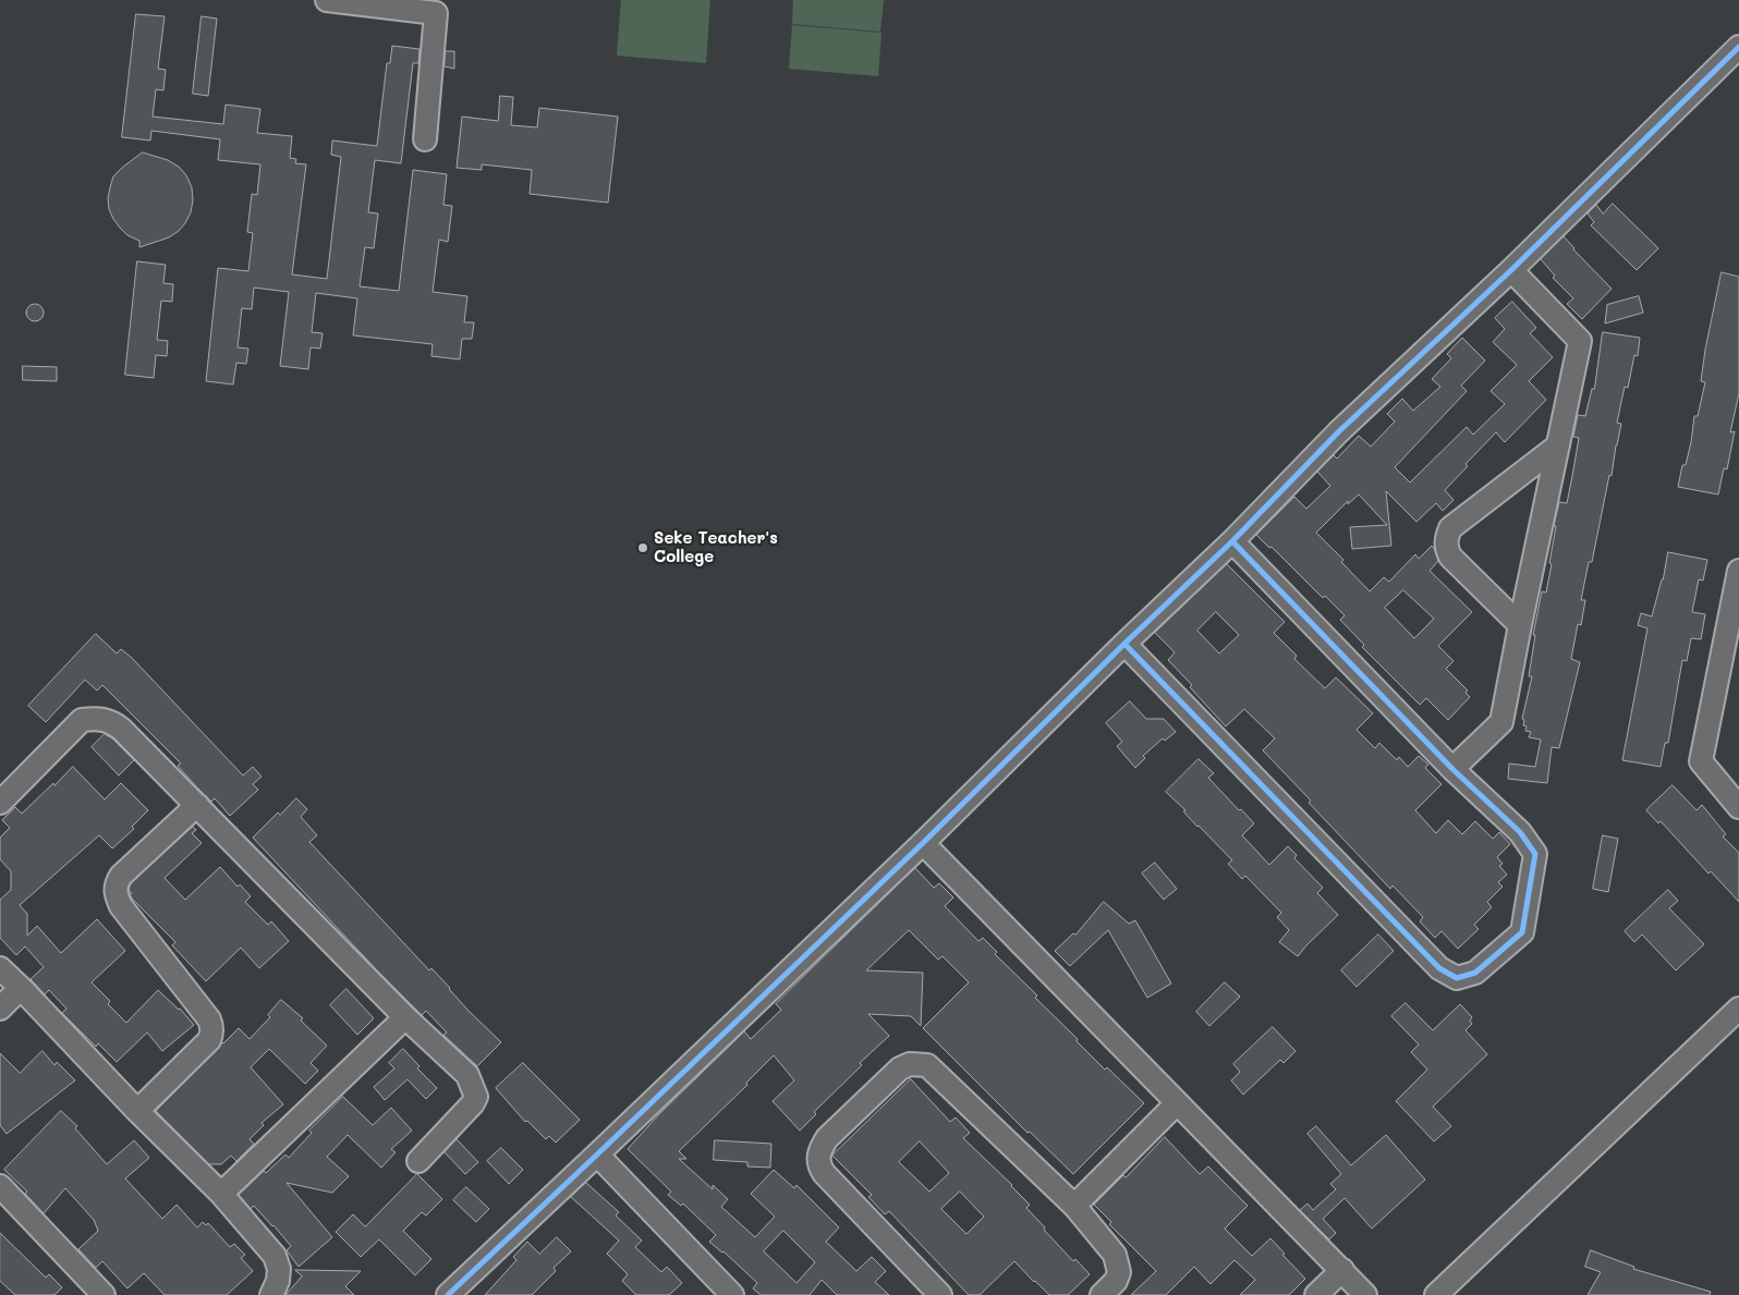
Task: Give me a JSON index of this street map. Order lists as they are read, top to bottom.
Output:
{
  "places": ["Seke Teacher's College"]
}
